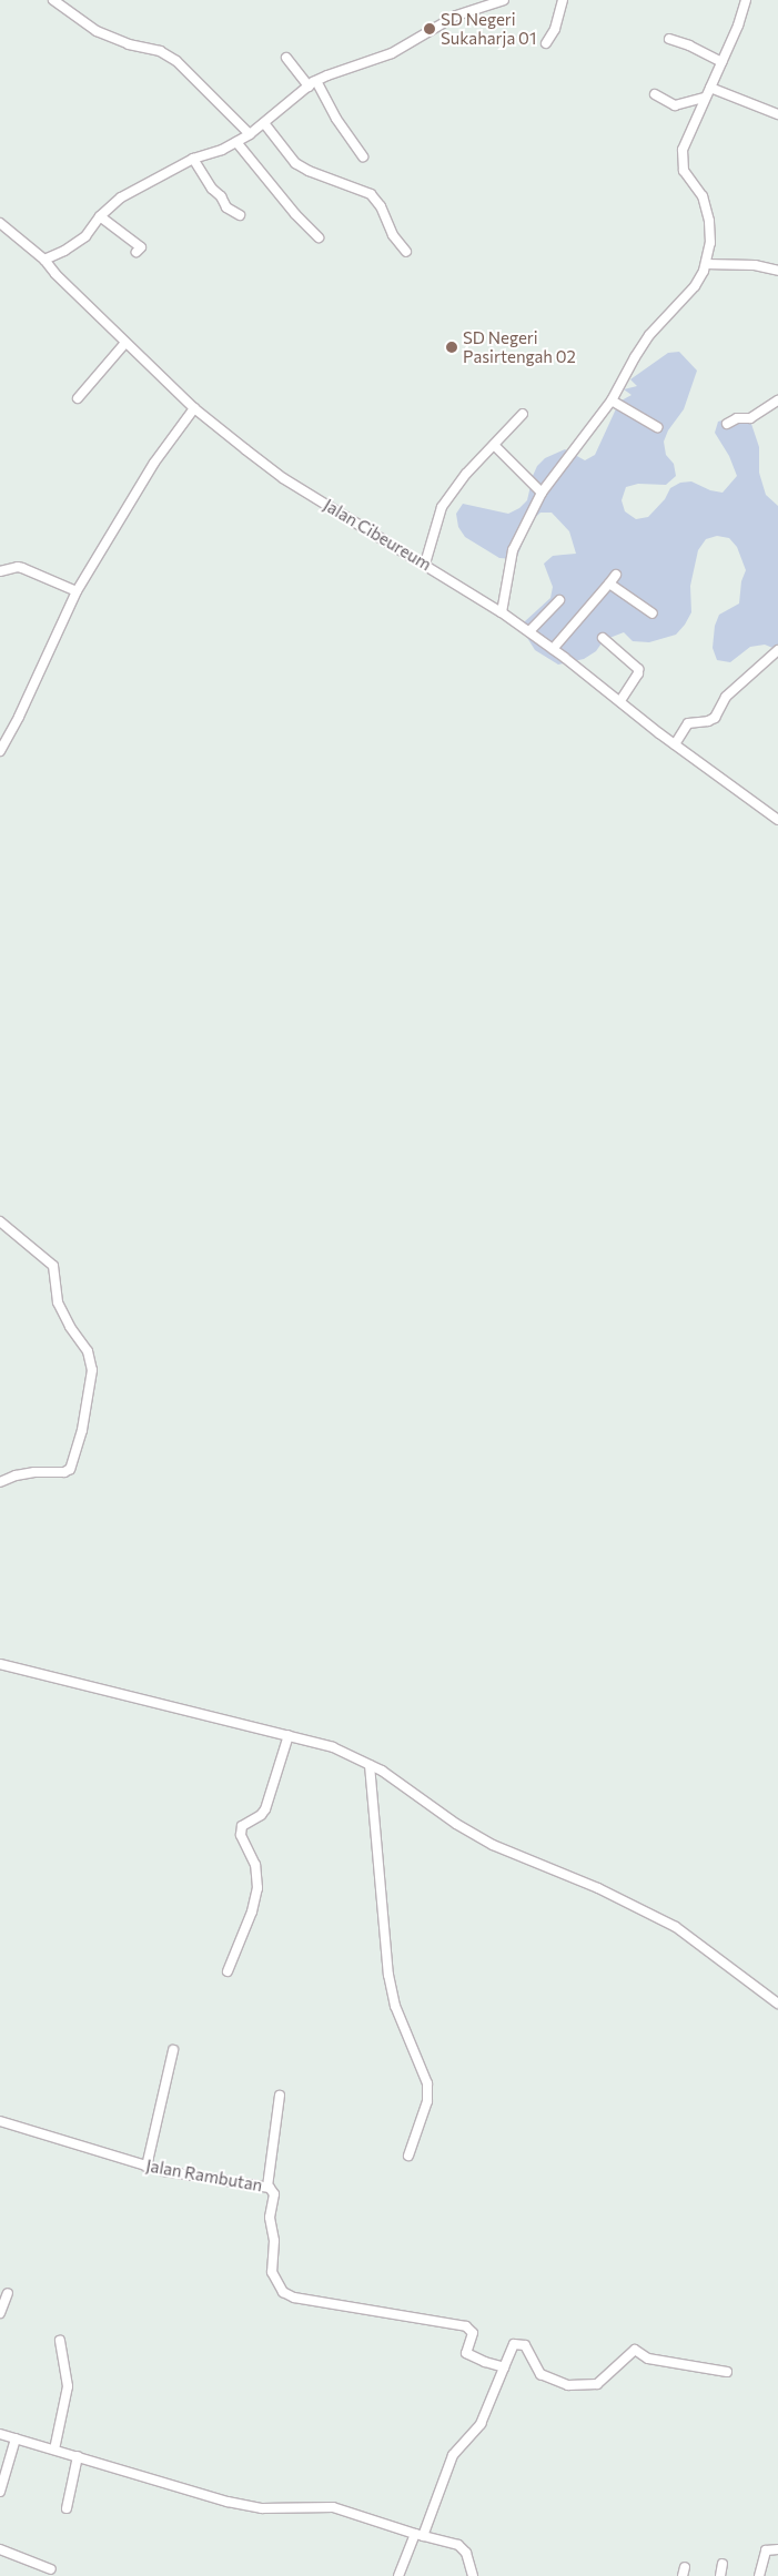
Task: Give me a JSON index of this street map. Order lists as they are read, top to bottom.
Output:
{
  "streets": {
    "street": ["Jalan Cibeureum", "Jalan Rambutan"]
  },
  "places": ["SD Negeri Sukaharja 01", "SD Negeri Pasirtengah 02"]
}
